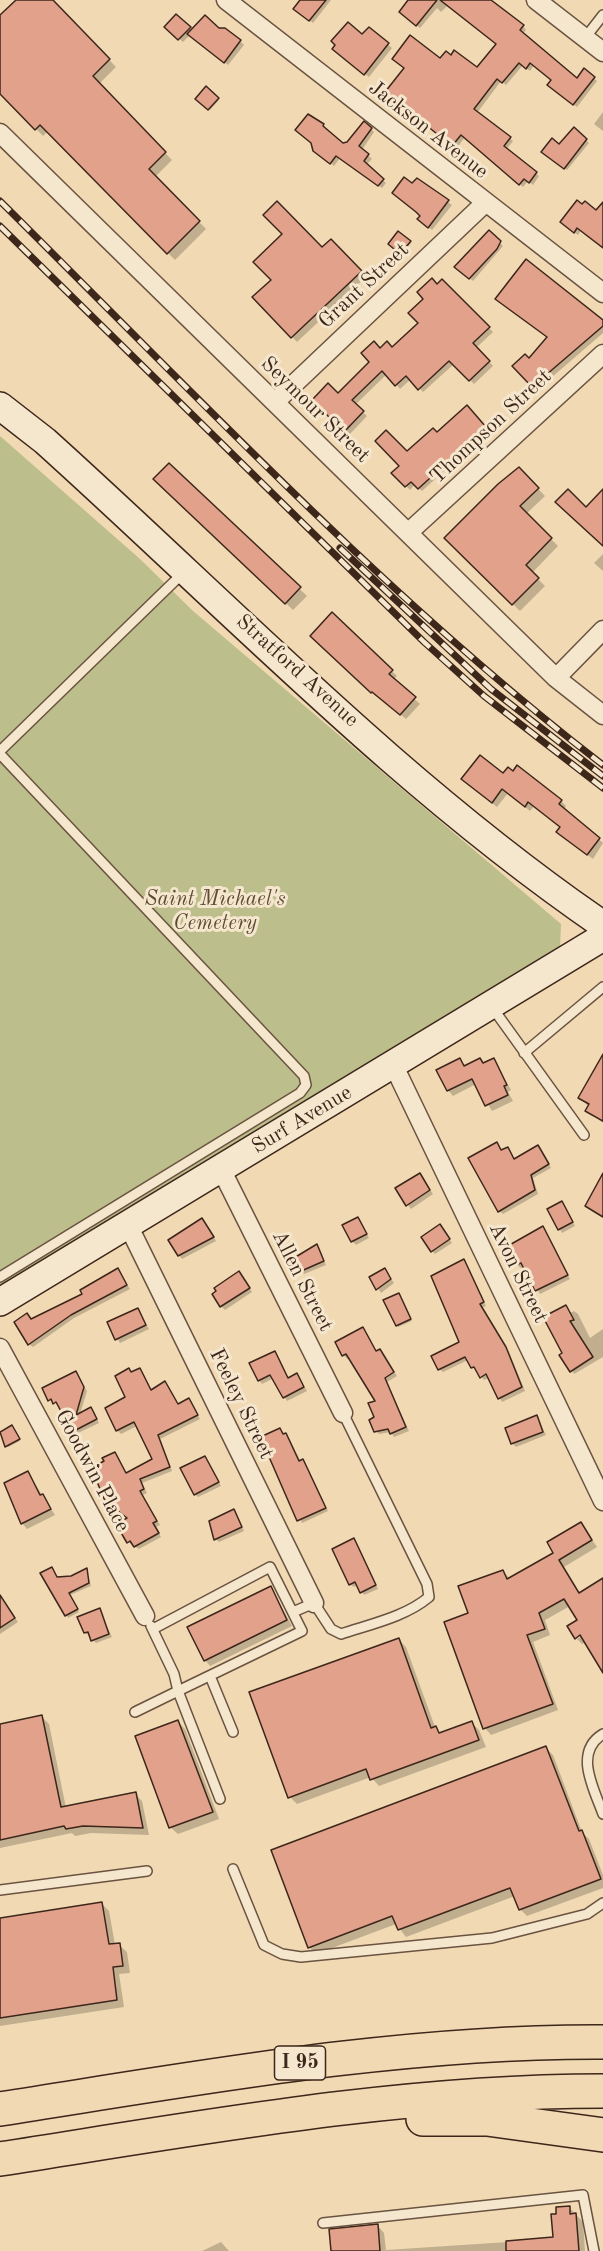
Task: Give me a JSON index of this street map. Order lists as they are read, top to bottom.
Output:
{
  "streets": {
    "highway": ["I 95"],
    "main road": ["Stratford Avenue", "Surf Avenue"],
    "street": [
      "Jackson Avenue",
      "Grant Street",
      "Seymour Street",
      "Thompson Street",
      "Avon Street",
      "Allen Street",
      "Feeley Street",
      "Goodwin Place"
    ]
  },
  "crossings": [
    ["Jackson Avenue", "Grant Street"],
    ["Grant Street", "Seymour Street"],
    ["Seymour Street", "Thompson Street"],
    ["Surf Avenue", "Avon Street"],
    ["Surf Avenue", "Allen Street"],
    ["Surf Avenue", "Feeley Street"]
  ],
  "parks": ["Saint Michael's Cemetery"]
}
